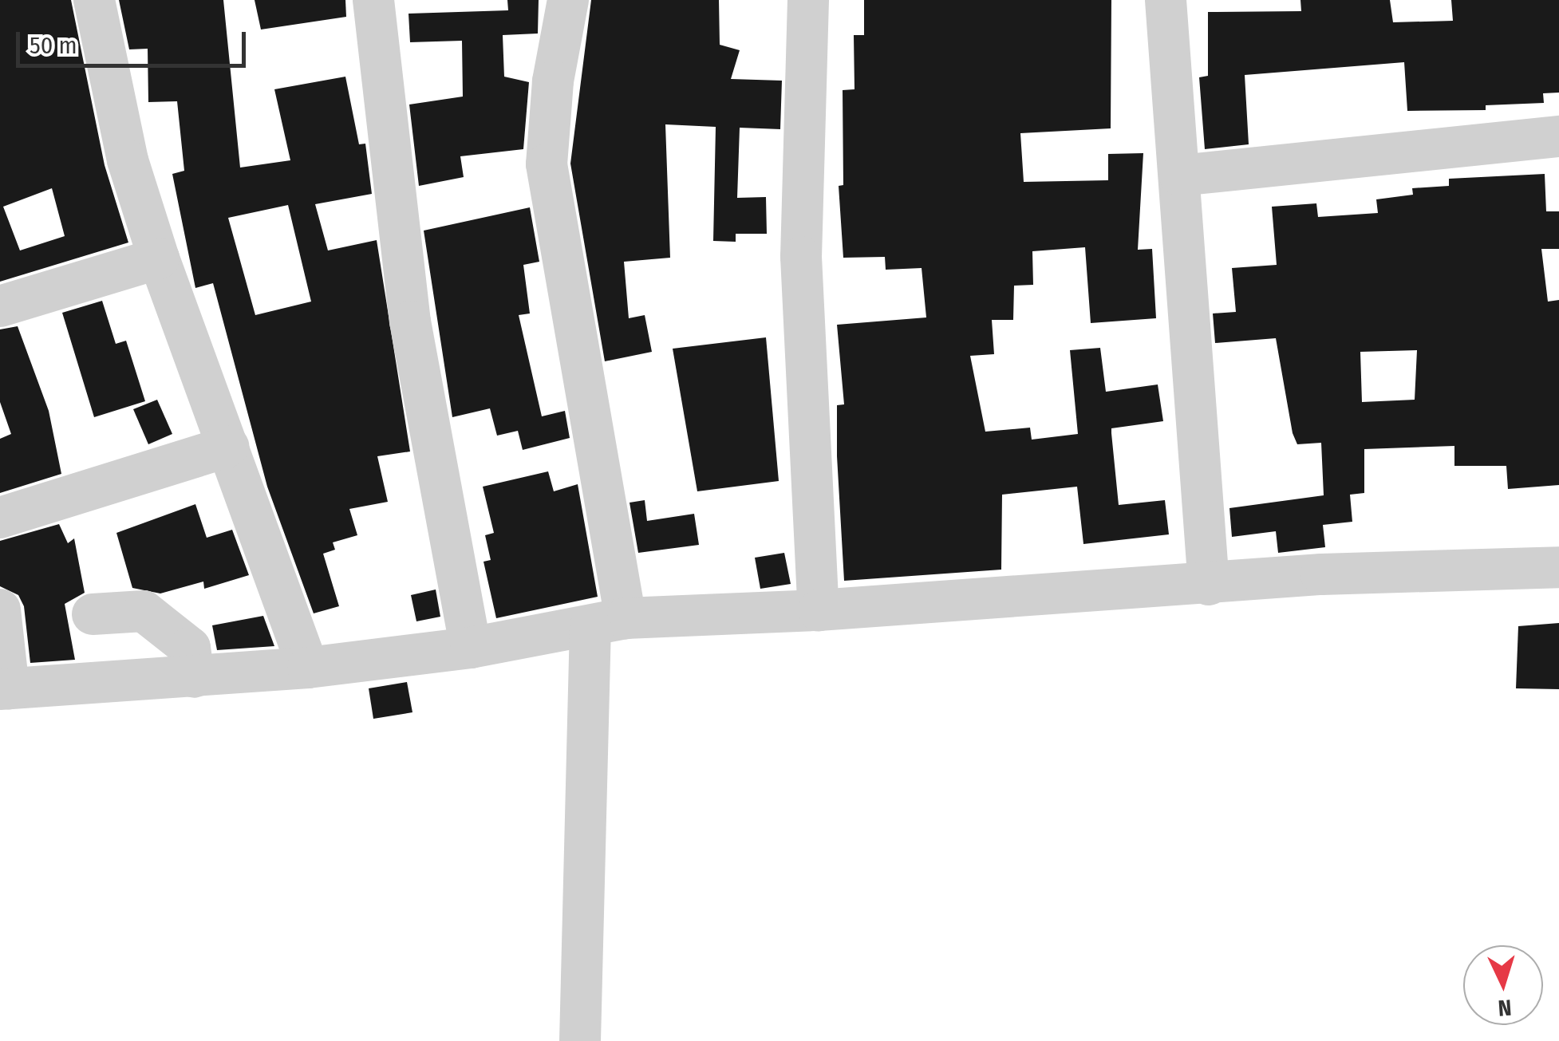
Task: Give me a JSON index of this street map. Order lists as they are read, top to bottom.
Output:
{
  "scale_bar": "50 m",
  "north": "bottom"
}
